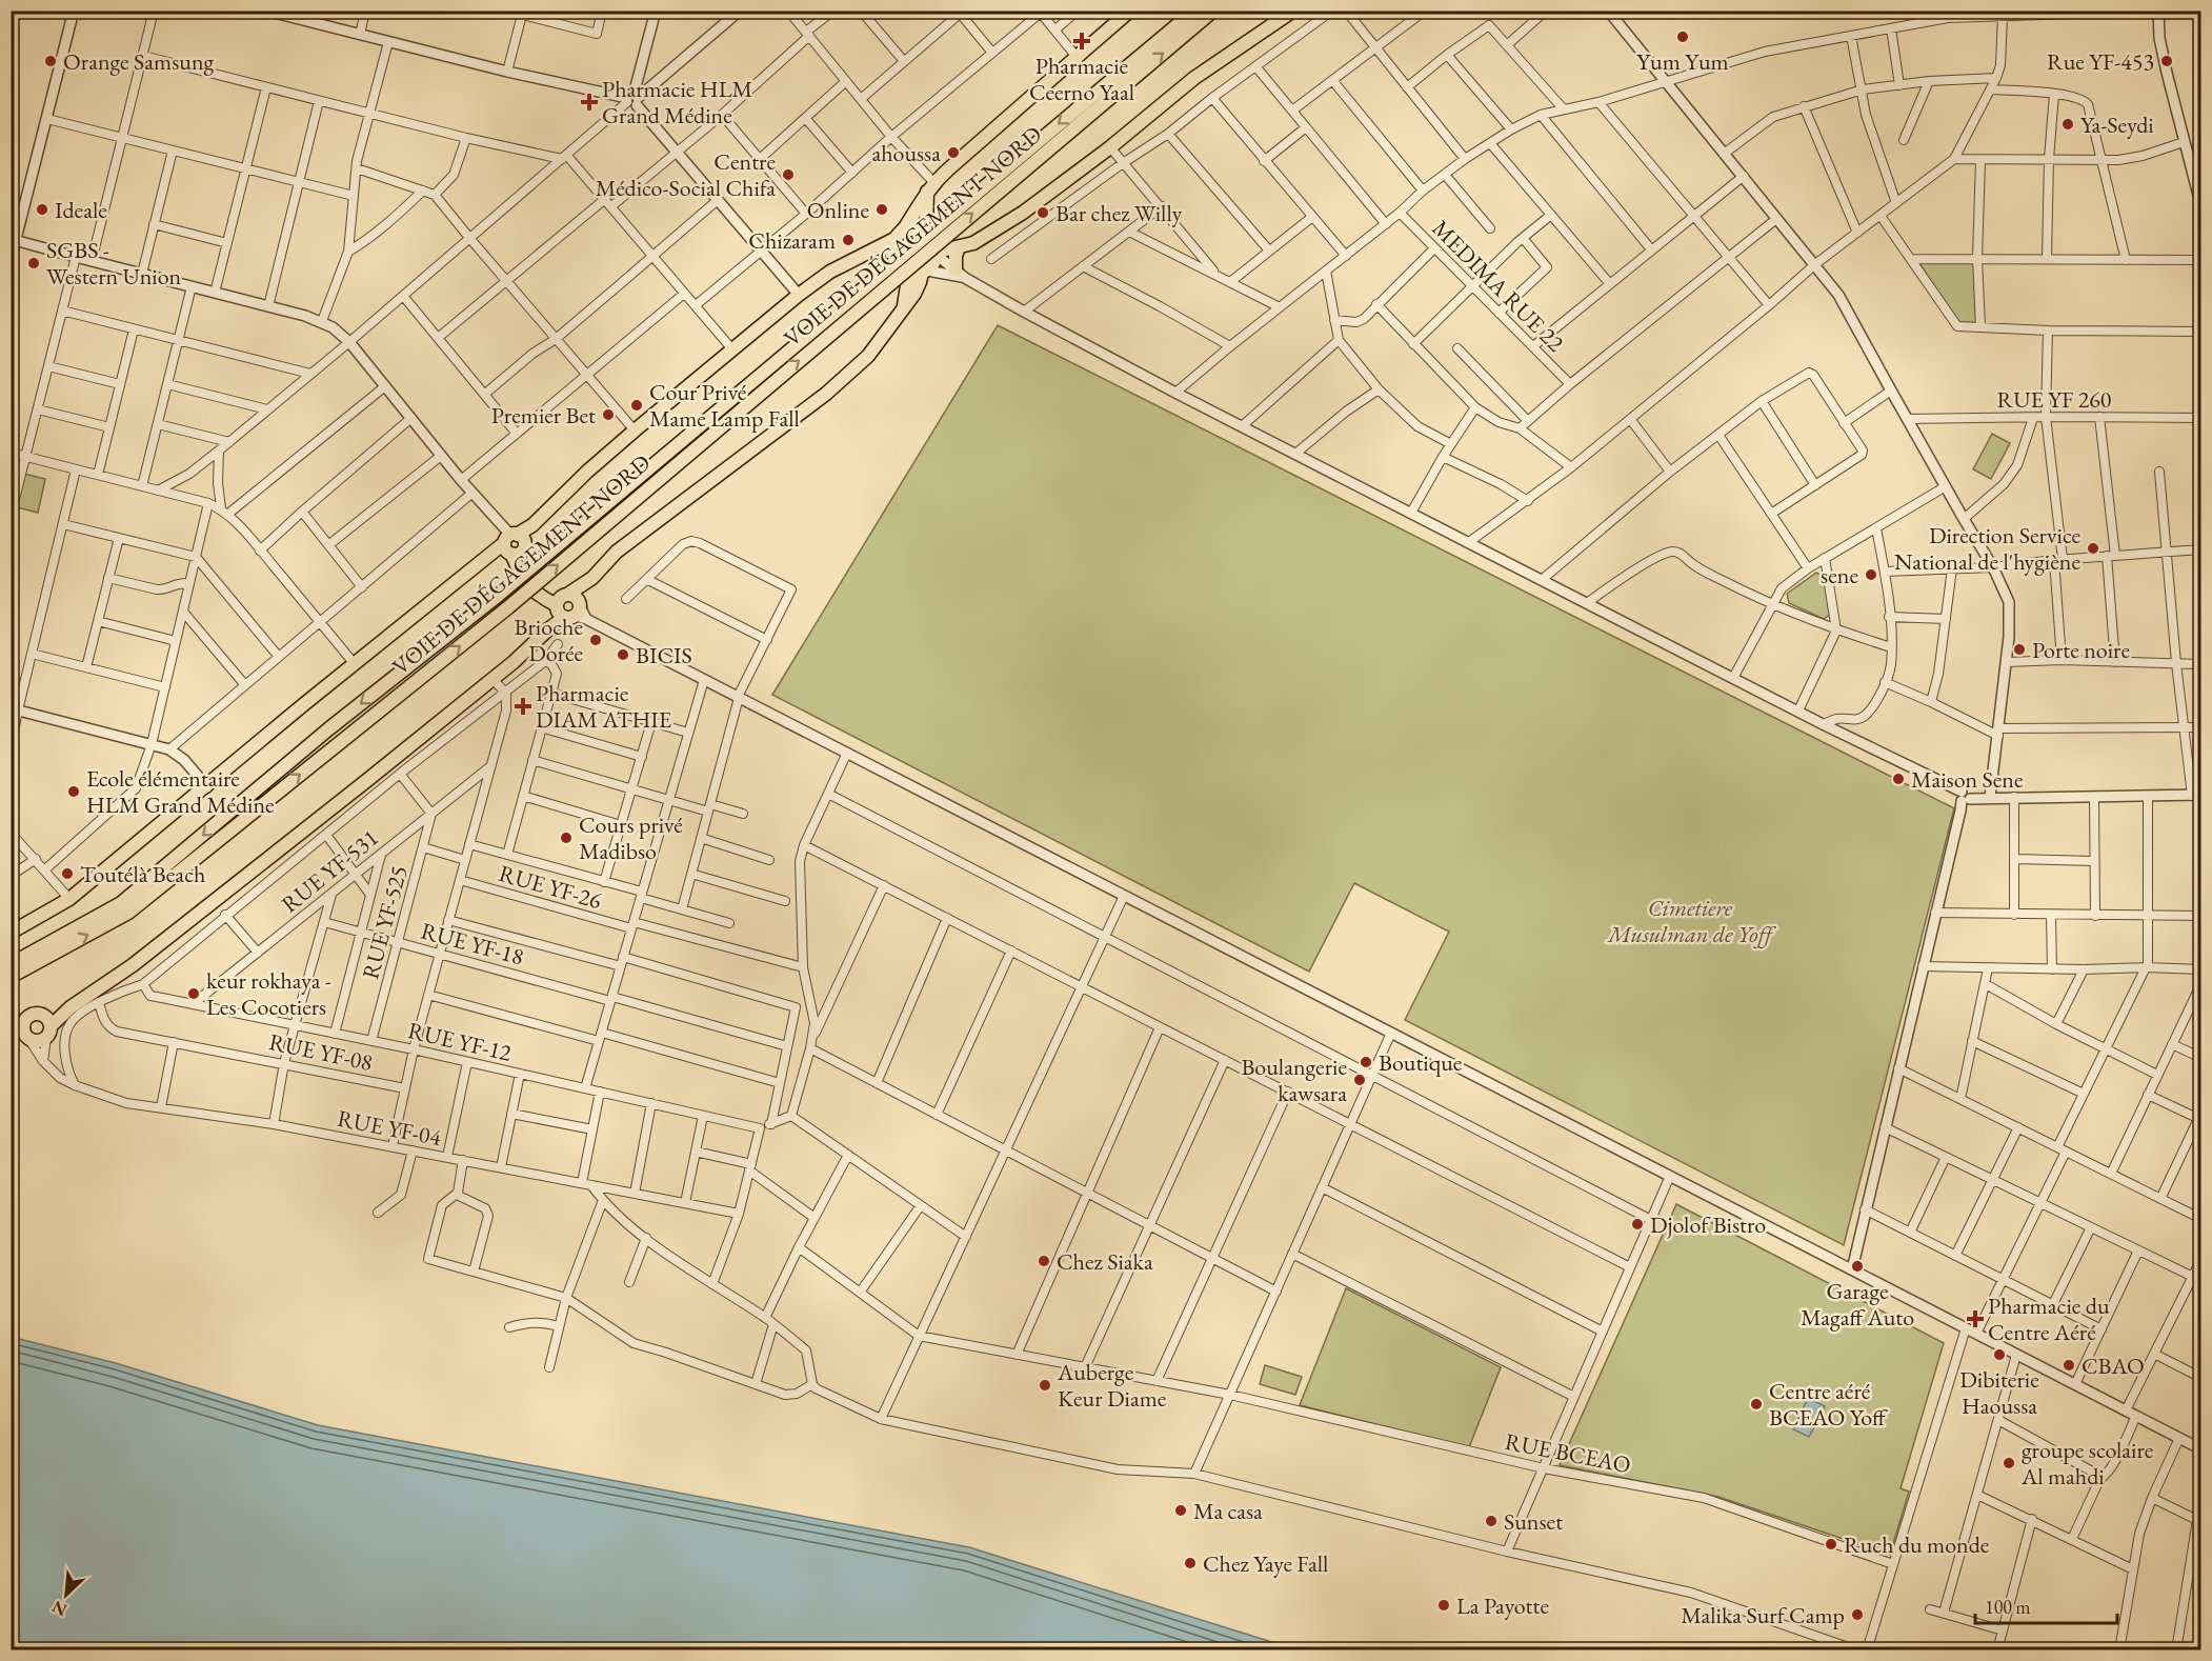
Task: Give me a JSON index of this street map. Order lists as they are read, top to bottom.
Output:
{
  "streets": {
    "main road": ["VOIE DE DÉGAGEMENT NORD"],
    "street": [
      "MEDIMA RUE 22",
      "RUE YF 260",
      "RUE YF-531",
      "RUE YF-26",
      "RUE YF-525",
      "RUE YF-18",
      "RUE YF-12",
      "RUE YF-08",
      "RUE YF-04",
      "RUE BCEAO"
    ]
  },
  "crossings": [
    ["RUE YF-531", "RUE YF-525"],
    ["RUE YF-531", "RUE YF-12"],
    ["RUE YF-525", "RUE YF-18"],
    ["RUE YF-525", "RUE YF-12"]
  ],
  "parks": ["Cimetiere Musulman de Yoff"],
  "places": {
    "other": [
      "Yum Yum",
      "Orange Samsung",
      "Rue YF-453",
      "Ya-Seydi",
      "ahoussa",
      "Centre Médico-Social Chifa",
      "Ideale",
      "Online",
      "Bar chez Willy",
      "Chizaram",
      "SGBS - Western Union",
      "Cour Privé Mame Lamp Fall",
      "Premier Bet",
      "Direction Service National de l'hygiène",
      "sene",
      "Brioche Dorée",
      "Porte noire",
      "BICIS",
      "Maison Sene",
      "Ecole élémentaire HLM Grand Médine",
      "Cours privé Madibso",
      "Toutélà Beach",
      "keur rokhaya - Les Cocotiers",
      "Boutique",
      "Boulangerie kawsara",
      "Djolof Bistro",
      "Chez Siaka",
      "Garage Magaff Auto",
      "Dibiterie Haoussa",
      "CBAO",
      "Auberge Keur Diame",
      "Centre aéré BCEAO Yoff",
      "groupe scolaire Al mahdi",
      "Ma casa",
      "Sunset",
      "Ruch du monde",
      "Chez Yaye Fall",
      "La Payotte",
      "Malika Surf Camp"
    ],
    "health": [
      "Pharmacie Ceerno Yaal",
      "Pharmacie HLM Grand Médine",
      "Pharmacie DIAM ATHIE",
      "Pharmacie du Centre Aéré"
    ]
  },
  "scale_bar": "100 m",
  "north": "bottom left"
}
